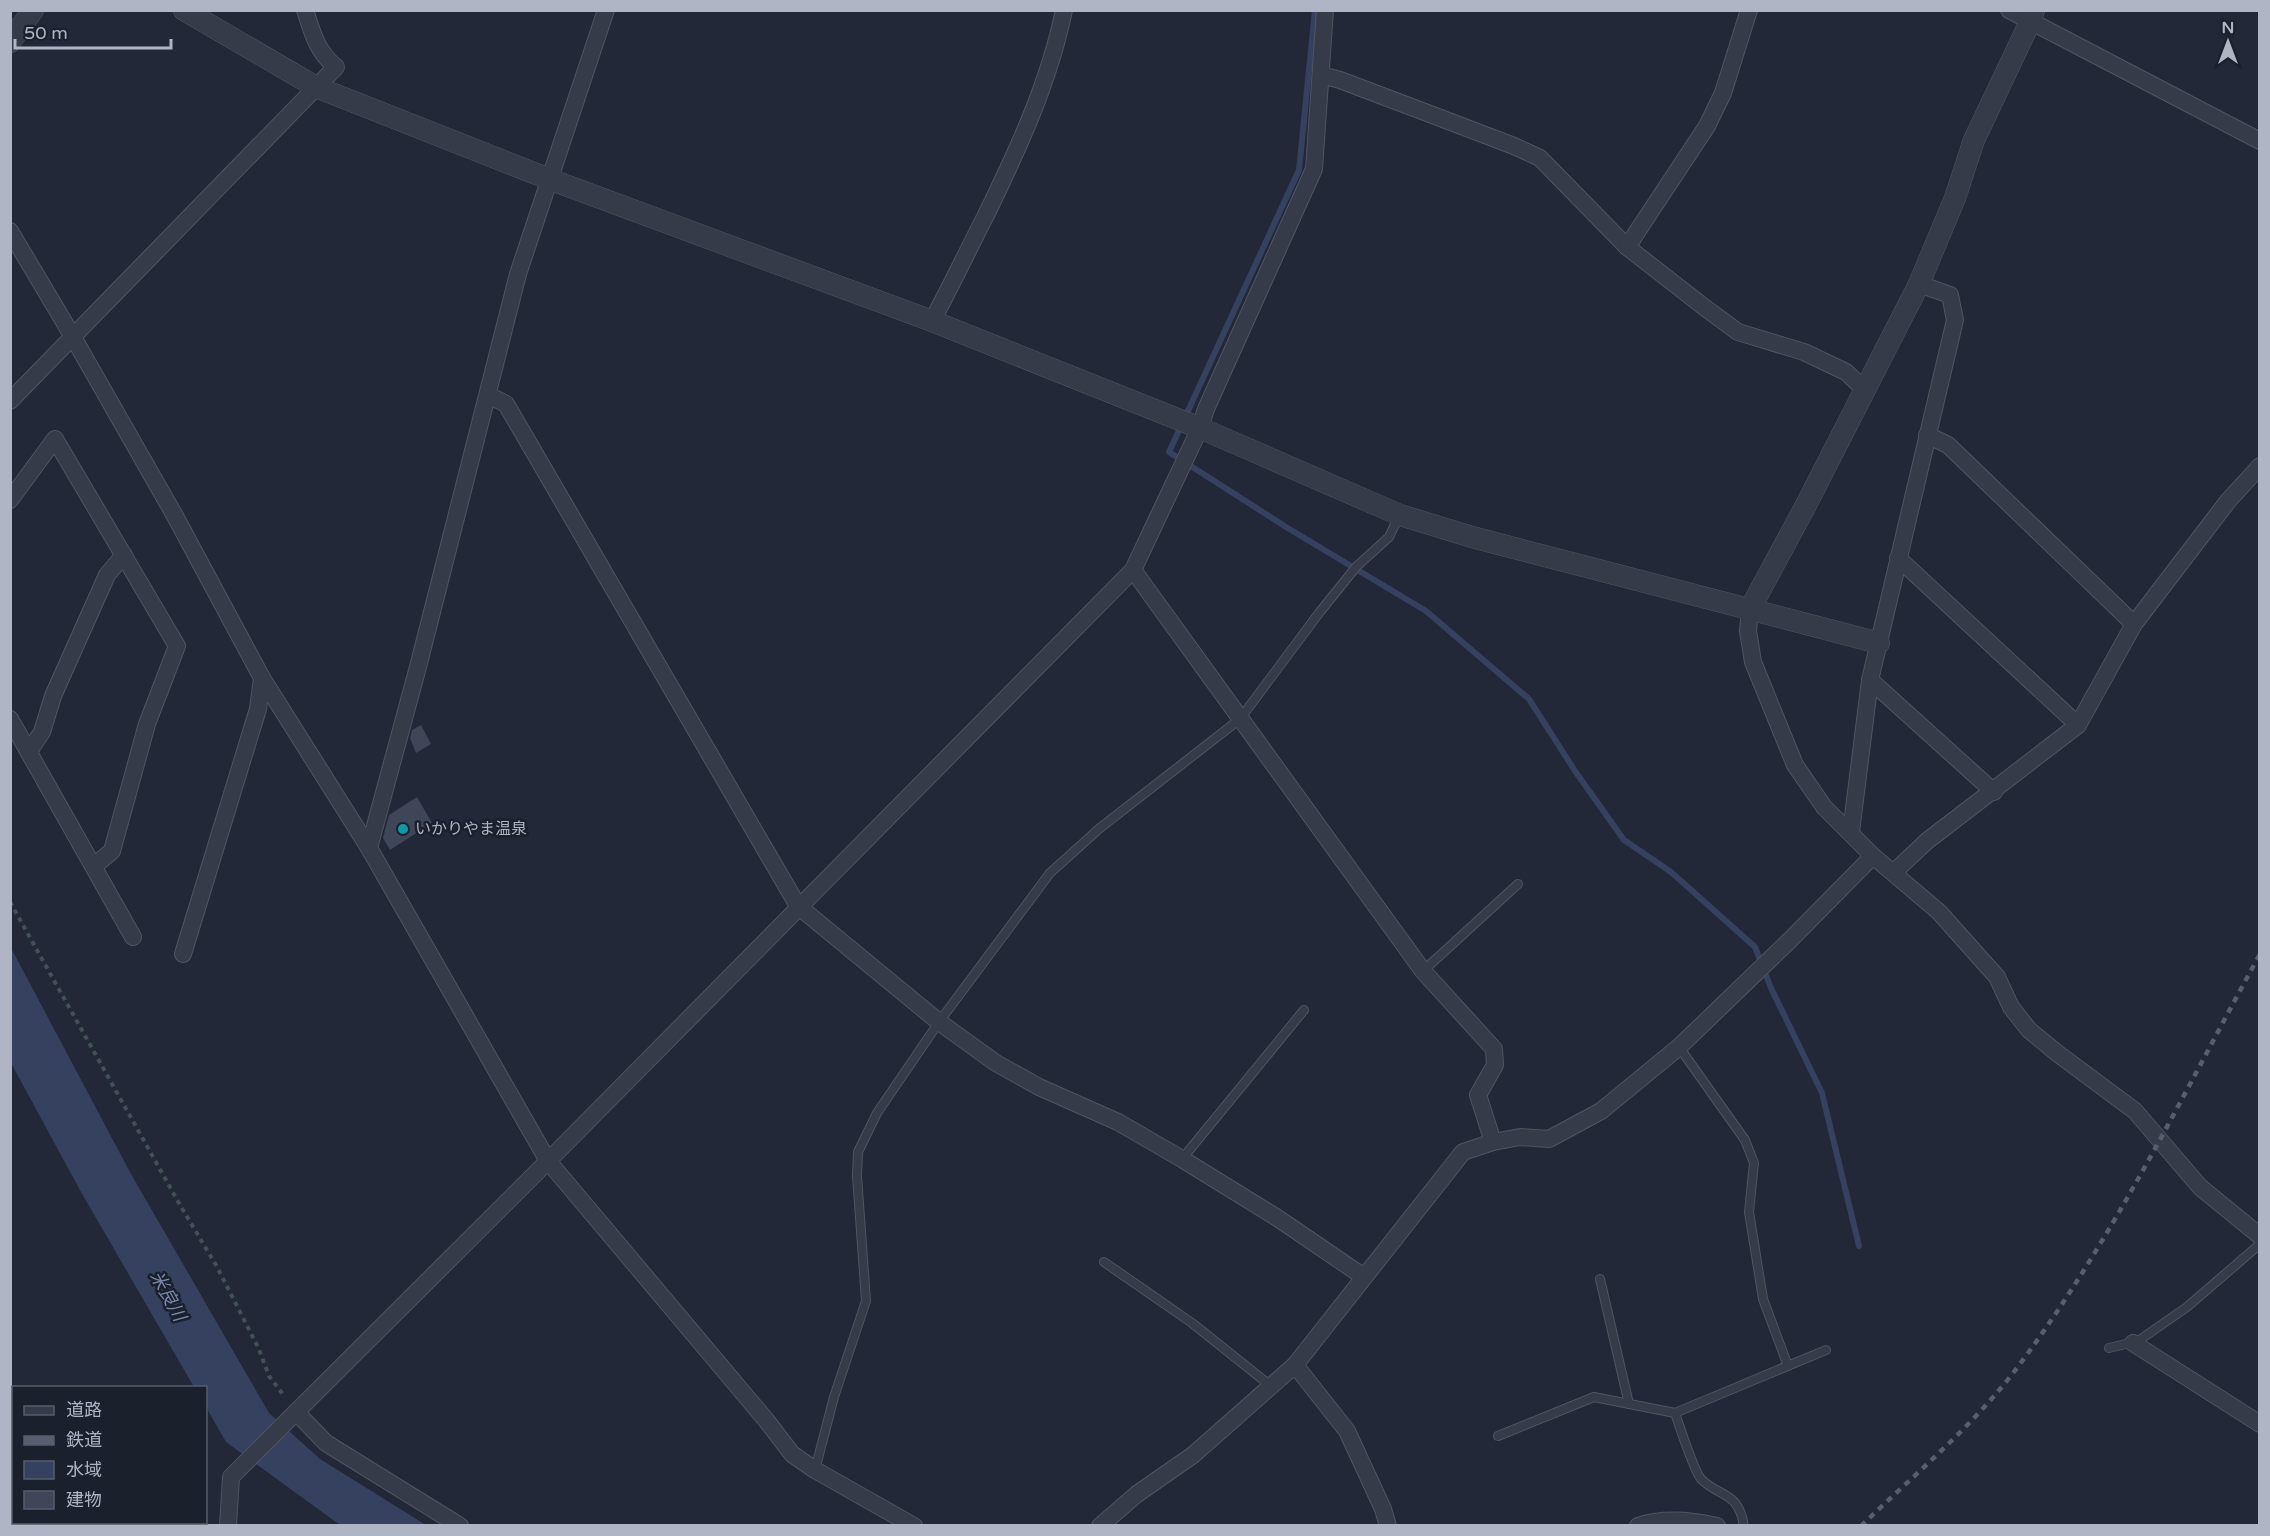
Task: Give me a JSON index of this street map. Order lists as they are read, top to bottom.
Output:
{
  "water": ["米良川"],
  "places": ["いかりやま温泉"],
  "legend": [
    "道路",
    "鉄道",
    "水域",
    "建物"
  ],
  "scale_bar": "50 m",
  "north": "top"
}
